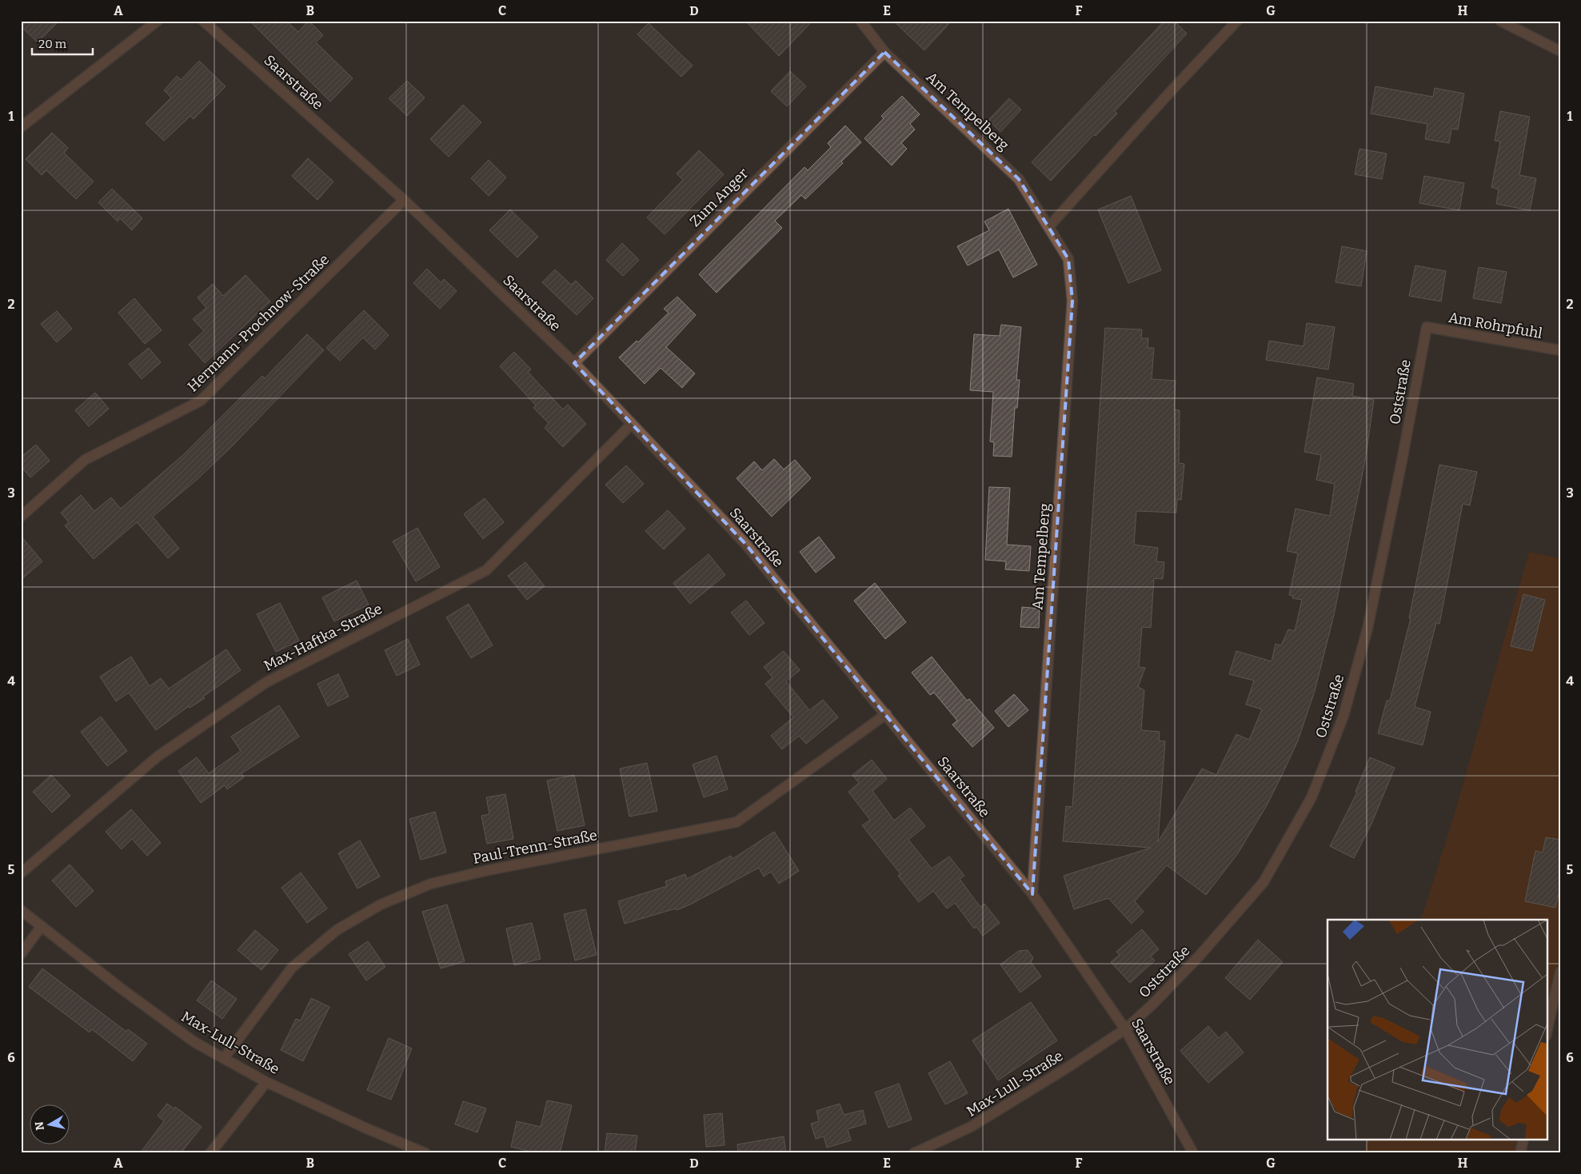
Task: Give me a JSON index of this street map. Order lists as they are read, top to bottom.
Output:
{
  "streets": {
    "street": [
      "Saarstraße",
      "Am Tempelberg",
      "Zum Anger",
      "Hermann-Prochnow-Straße",
      "Am Rohrpfuhl",
      "Oststraße",
      "Max-Haftka-Straße",
      "Paul-Trenn-Straße",
      "Max-Lull-Straße"
    ]
  },
  "crossings": [
    ["Saarstraße", "Am Tempelberg"],
    ["Saarstraße", "Zum Anger"],
    ["Saarstraße", "Hermann-Prochnow-Straße"],
    ["Saarstraße", "Oststraße"],
    ["Saarstraße", "Max-Haftka-Straße"],
    ["Saarstraße", "Paul-Trenn-Straße"],
    ["Saarstraße", "Max-Lull-Straße"],
    ["Am Tempelberg", "Zum Anger"],
    ["Am Rohrpfuhl", "Oststraße"],
    ["Oststraße", "Max-Lull-Straße"],
    ["Paul-Trenn-Straße", "Max-Lull-Straße"]
  ],
  "scale_bar": "20 m",
  "north": "left",
  "grid": {
    "columns": [
      "A",
      "B",
      "C",
      "D",
      "E",
      "F",
      "G",
      "H"
    ],
    "rows": [
      "1",
      "2",
      "3",
      "4",
      "5",
      "6"
    ]
  }
}
